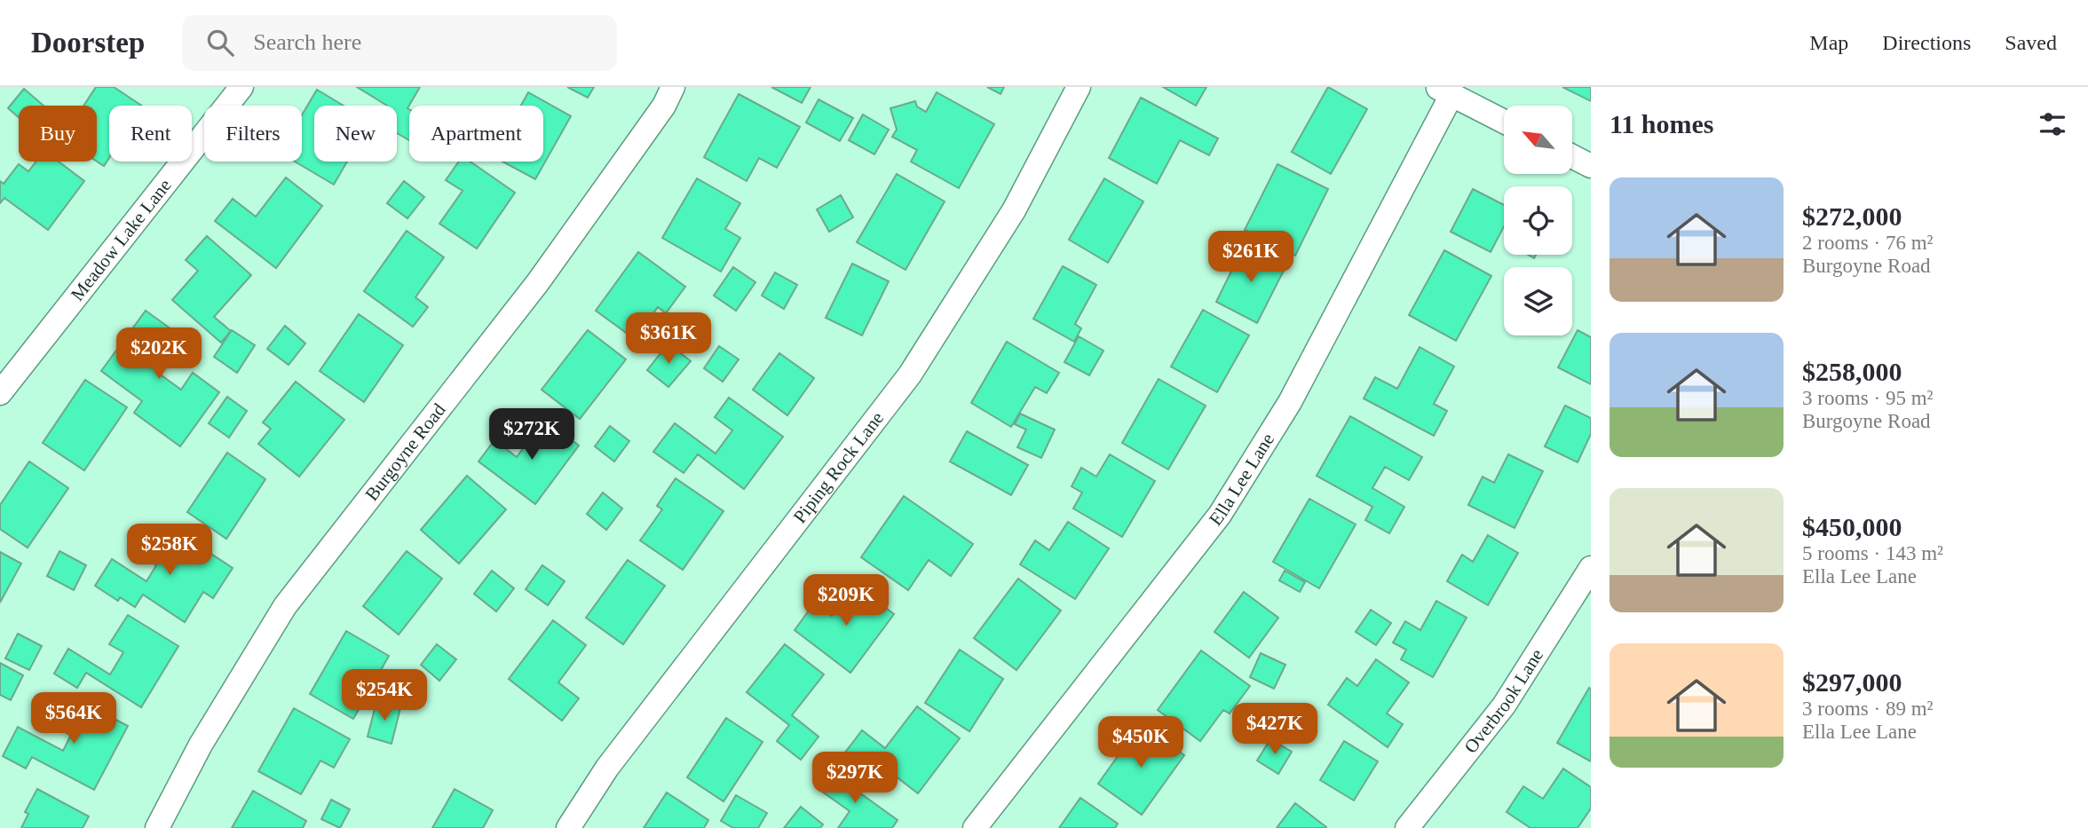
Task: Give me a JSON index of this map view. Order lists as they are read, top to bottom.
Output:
{
  "streets": {
    "street": [
      "Meadow Lake Lane",
      "Burgoyne Road",
      "Piping Rock Lane",
      "Ella Lee Lane",
      "Overbrook Lane"
    ]
  },
  "north": "top left",
  "page": {
    "header": "Doorstep",
    "search": "Search here",
    "nav": ["Map", "Directions", "Saved"],
    "heading": "11 homes",
    "chip": [
      "Buy",
      "Rent",
      "Filters",
      "New",
      "Apartment"
    ],
    "list": [
      {
        "name": "$272,000",
        "note": "2 rooms · 76 m² · Burgoyne Road"
      },
      {
        "name": "$258,000",
        "note": "3 rooms · 95 m² · Burgoyne Road"
      },
      {
        "name": "$450,000",
        "note": "5 rooms · 143 m² · Ella Lee Lane"
      },
      {
        "name": "$297,000",
        "note": "3 rooms · 89 m² · Ella Lee Lane"
      }
    ],
    "price": [
      "$261K",
      "$361K",
      "$202K",
      "$272K",
      "$258K",
      "$209K",
      "$254K",
      "$564K",
      "$427K",
      "$450K",
      "$297K"
    ]
  }
}
